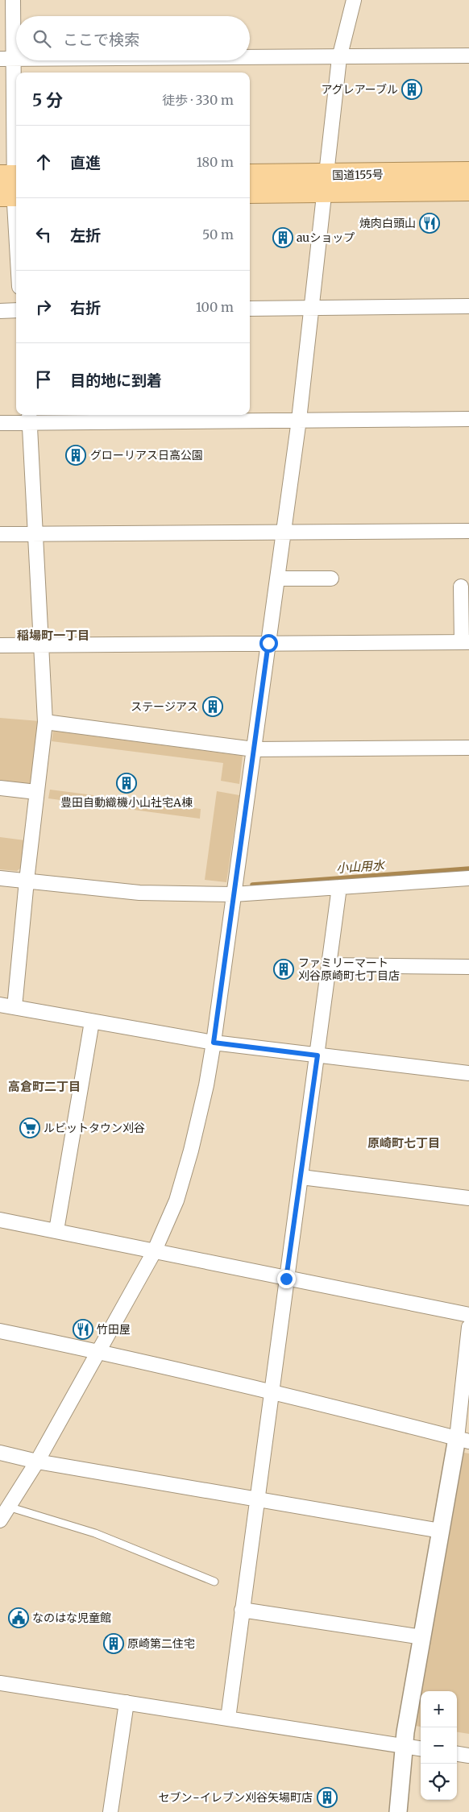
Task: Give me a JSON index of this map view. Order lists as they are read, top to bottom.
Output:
{
  "streets": {
    "highway": ["国道155号"]
  },
  "districts": ["稲場町一丁目", "高倉町二丁目", "原崎町七丁目"],
  "water": ["小山用水"],
  "places": {
    "building": [
      "アグレアーブル",
      "auショップ",
      "グローリアス日高公園",
      "ステージアス",
      "豊田自動織機小山社宅A棟",
      "ファミリーマート 刈谷原崎町七丁目店",
      "原崎第二住宅",
      "セブン−イレブン刈谷矢場町店"
    ],
    "restaurant": ["焼肉白頭山", "竹田屋"],
    "supermarket": ["ルビットタウン刈谷"],
    "public building": ["なのはな児童館"]
  },
  "page": {
    "search": "ここで検索",
    "heading": ["5 分", "徒歩 · 330 m"],
    "list": [
      ["直進", "180 m"],
      ["左折", "50 m"],
      ["右折", "100 m"],
      "目的地に到着"
    ],
    "map_buttons": ["+", "−"]
  }
}
